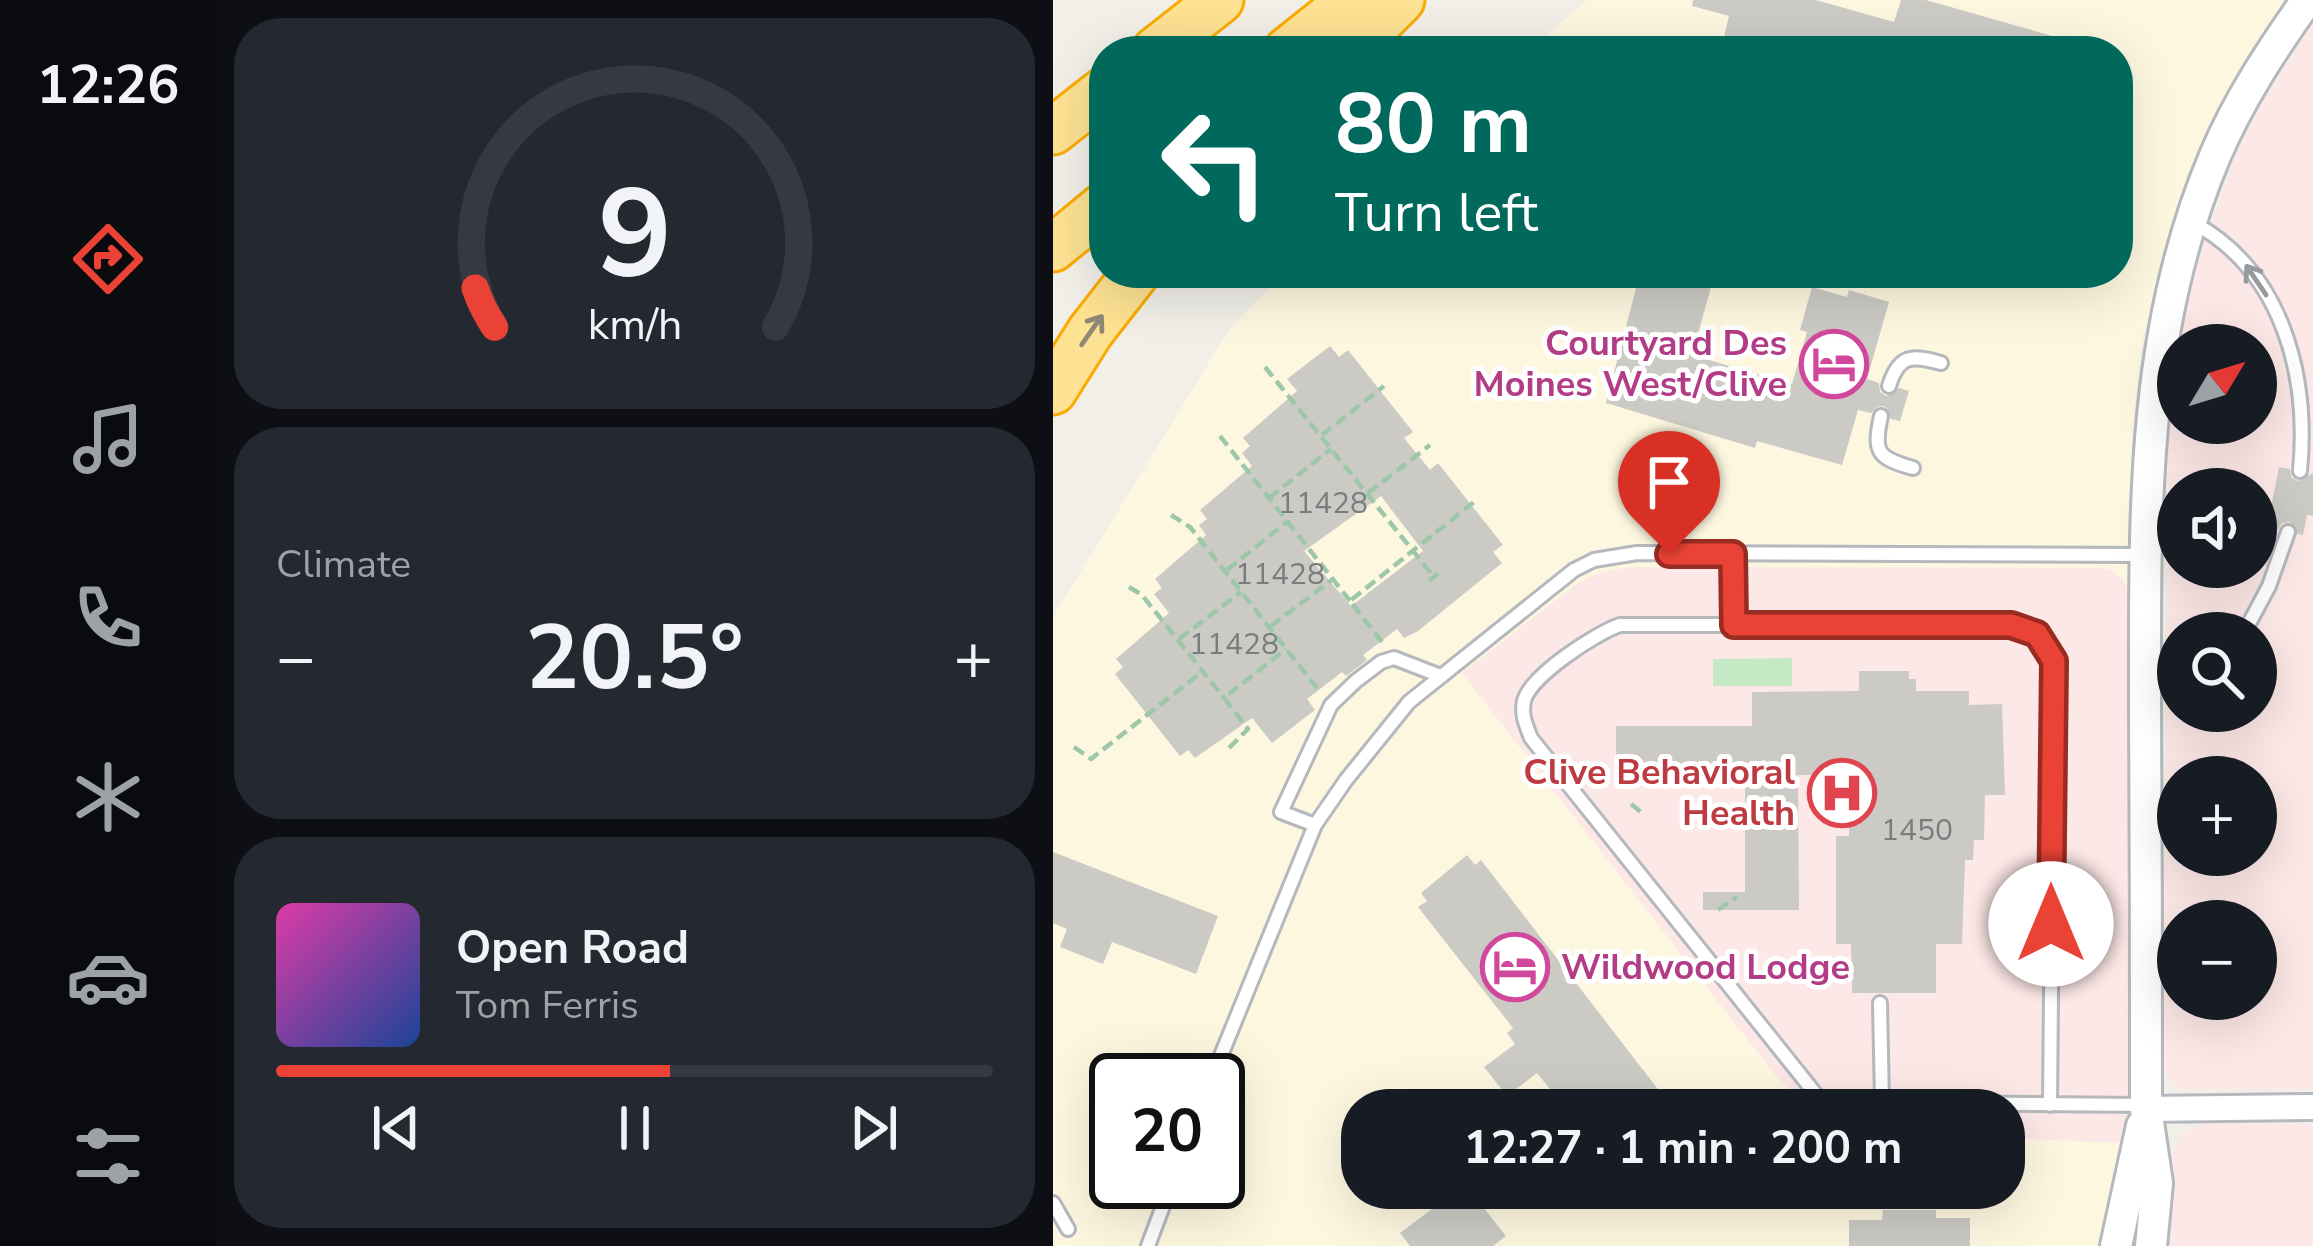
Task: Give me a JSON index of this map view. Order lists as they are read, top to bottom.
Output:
{
  "places": {
    "hotel": ["Courtyard Des Moines West/Clive", "Wildwood Lodge"],
    "hospital": ["Clive Behavioral Health"]
  },
  "house_numbers": [
    "11428",
    "11428",
    "11428",
    "1450"
  ],
  "north": "top right",
  "page": {
    "tabs": "12:26",
    "turn": ["80 m", "Turn left"],
    "map_buttons": ["+", "−"],
    "tile": "Climate",
    "heat": ["−", "20.5°", "+"],
    "song": ["Open Road", "Tom Ferris"],
    "limit": "20",
    "trip": "12:27 · 1 min · 200 m",
    "gauge": ["9", "km/h"]
  }
}
